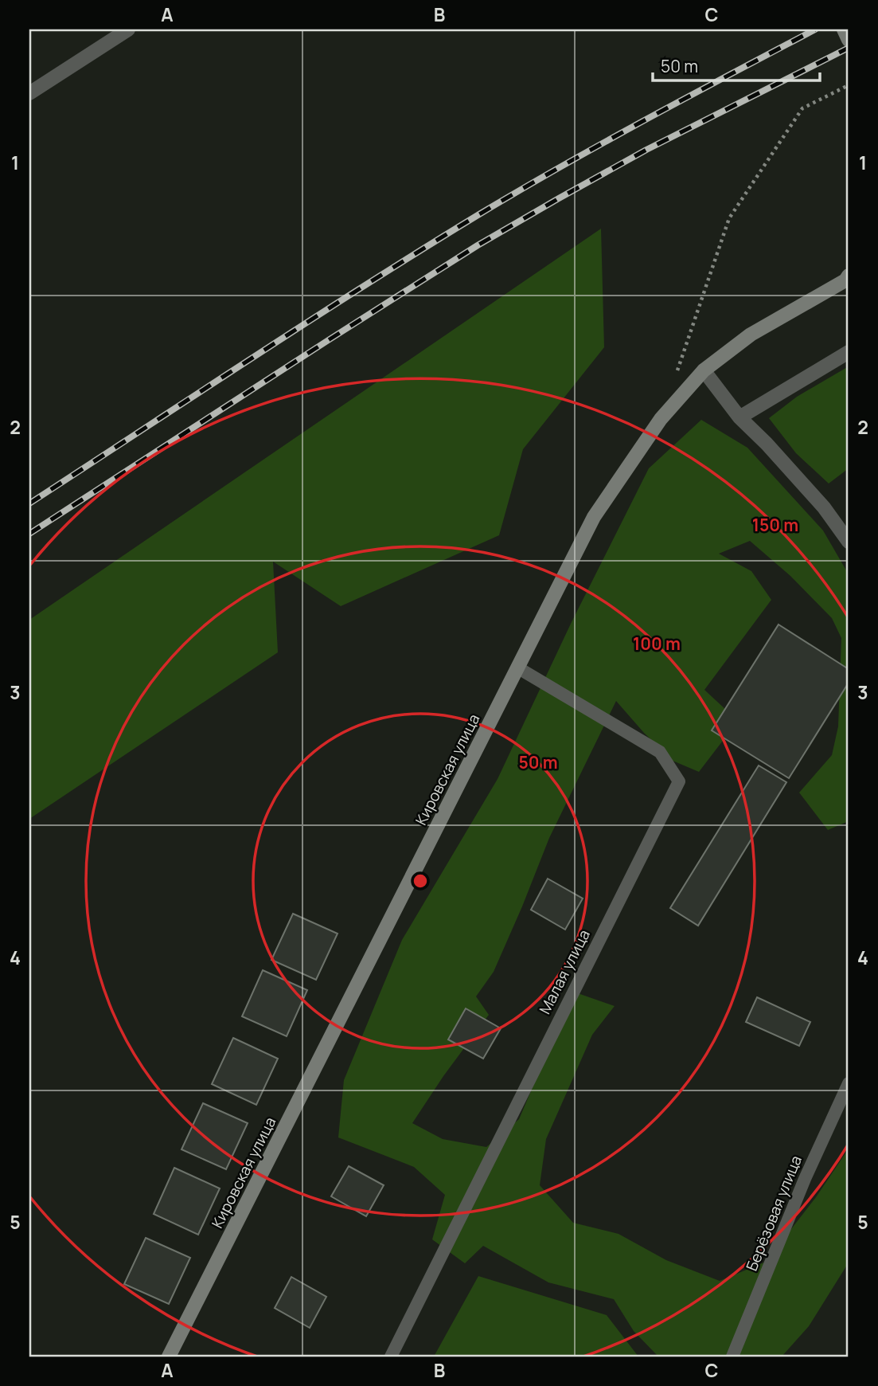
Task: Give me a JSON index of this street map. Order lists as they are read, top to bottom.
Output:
{
  "streets": {
    "main road": ["Кировская улица"],
    "lane": ["Малая улица", "Берёзовая улица"]
  },
  "crossings": [
    ["Кировская улица", "Малая улица"]
  ],
  "scale_bar": "50 m",
  "grid": {
    "columns": ["A", "B", "C"],
    "rows": [
      "1",
      "2",
      "3",
      "4",
      "5"
    ]
  },
  "rings": ["150 m", "100 m", "50 m"]
}
